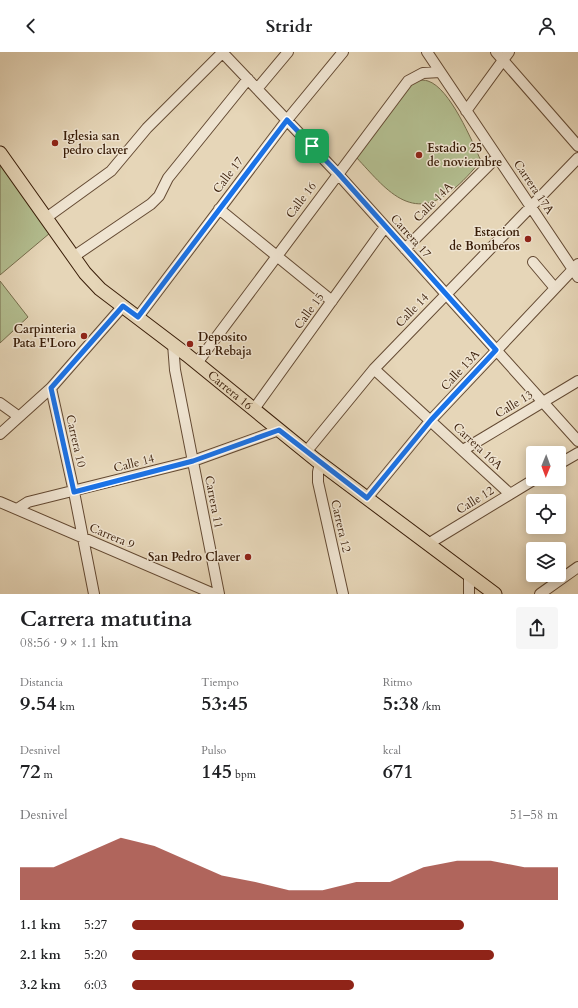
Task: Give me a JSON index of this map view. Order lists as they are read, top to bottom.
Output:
{
  "streets": {
    "main road": ["Carrera 16"],
    "street": [
      "Calle 17",
      "Carrera 17A",
      "Calle 16",
      "Calle 14A",
      "Carrera 17",
      "Calle 14",
      "Calle 15",
      "Calle 13A",
      "Calle 13",
      "Carrera 10",
      "Carrera 16A",
      "Calle 12",
      "Carrera 11",
      "Carrera 12",
      "Carrera 9"
    ]
  },
  "crossings": [
    ["Calle 17", "Carrera 17"],
    ["Calle 17", "Carrera 16"],
    ["Carrera 17A", "Calle 16"],
    ["Carrera 17A", "Calle 14A"],
    ["Carrera 17A", "Calle 14"],
    ["Carrera 17A", "Calle 13A"],
    ["Calle 16", "Carrera 17"],
    ["Calle 16", "Carrera 16"],
    ["Calle 14A", "Carrera 17"],
    ["Carrera 17", "Calle 14"],
    ["Carrera 17", "Calle 15"],
    ["Carrera 17", "Calle 13A"],
    ["Carrera 17", "Calle 13"],
    ["Calle 14", "Carrera 16"],
    ["Calle 14", "Carrera 10"],
    ["Calle 14", "Carrera 16A"],
    ["Calle 14", "Carrera 11"],
    ["Calle 14", "Carrera 9"],
    ["Calle 15", "Carrera 16"],
    ["Calle 13A", "Carrera 16"],
    ["Calle 13A", "Carrera 16A"],
    ["Carrera 16", "Calle 12"],
    ["Carrera 16", "Carrera 11"],
    ["Carrera 16", "Carrera 12"],
    ["Calle 13", "Carrera 16A"],
    ["Carrera 10", "Carrera 9"],
    ["Carrera 16A", "Calle 12"]
  ],
  "places": [
    "Iglesia san pedro claver",
    "Estadio 25 de noviembre",
    "Estacion de Bomberos",
    "Carpinteria Pata E'Loro",
    "Deposito La Rebaja",
    "San Pedro Claver"
  ],
  "north": "bottom",
  "page": {
    "header": "Stridr",
    "heading": ["Carrera matutina", "08:56 · 9 × 1.1 km"],
    "stats": [
      ["Distancia", "9.54 km"],
      ["Tiempo", "53:45"],
      ["Ritmo", "5:38 /km"],
      ["Desnivel", "72 m"],
      ["Pulso", "145 bpm"],
      ["kcal", "671"]
    ],
    "chart": ["Desnivel", "51–58 m"],
    "list": [
      {
        "name": "1.1 km",
        "note": "5:27"
      },
      {
        "name": "2.1 km",
        "note": "5:20"
      },
      {
        "name": "3.2 km",
        "note": "6:03"
      }
    ]
  }
}
